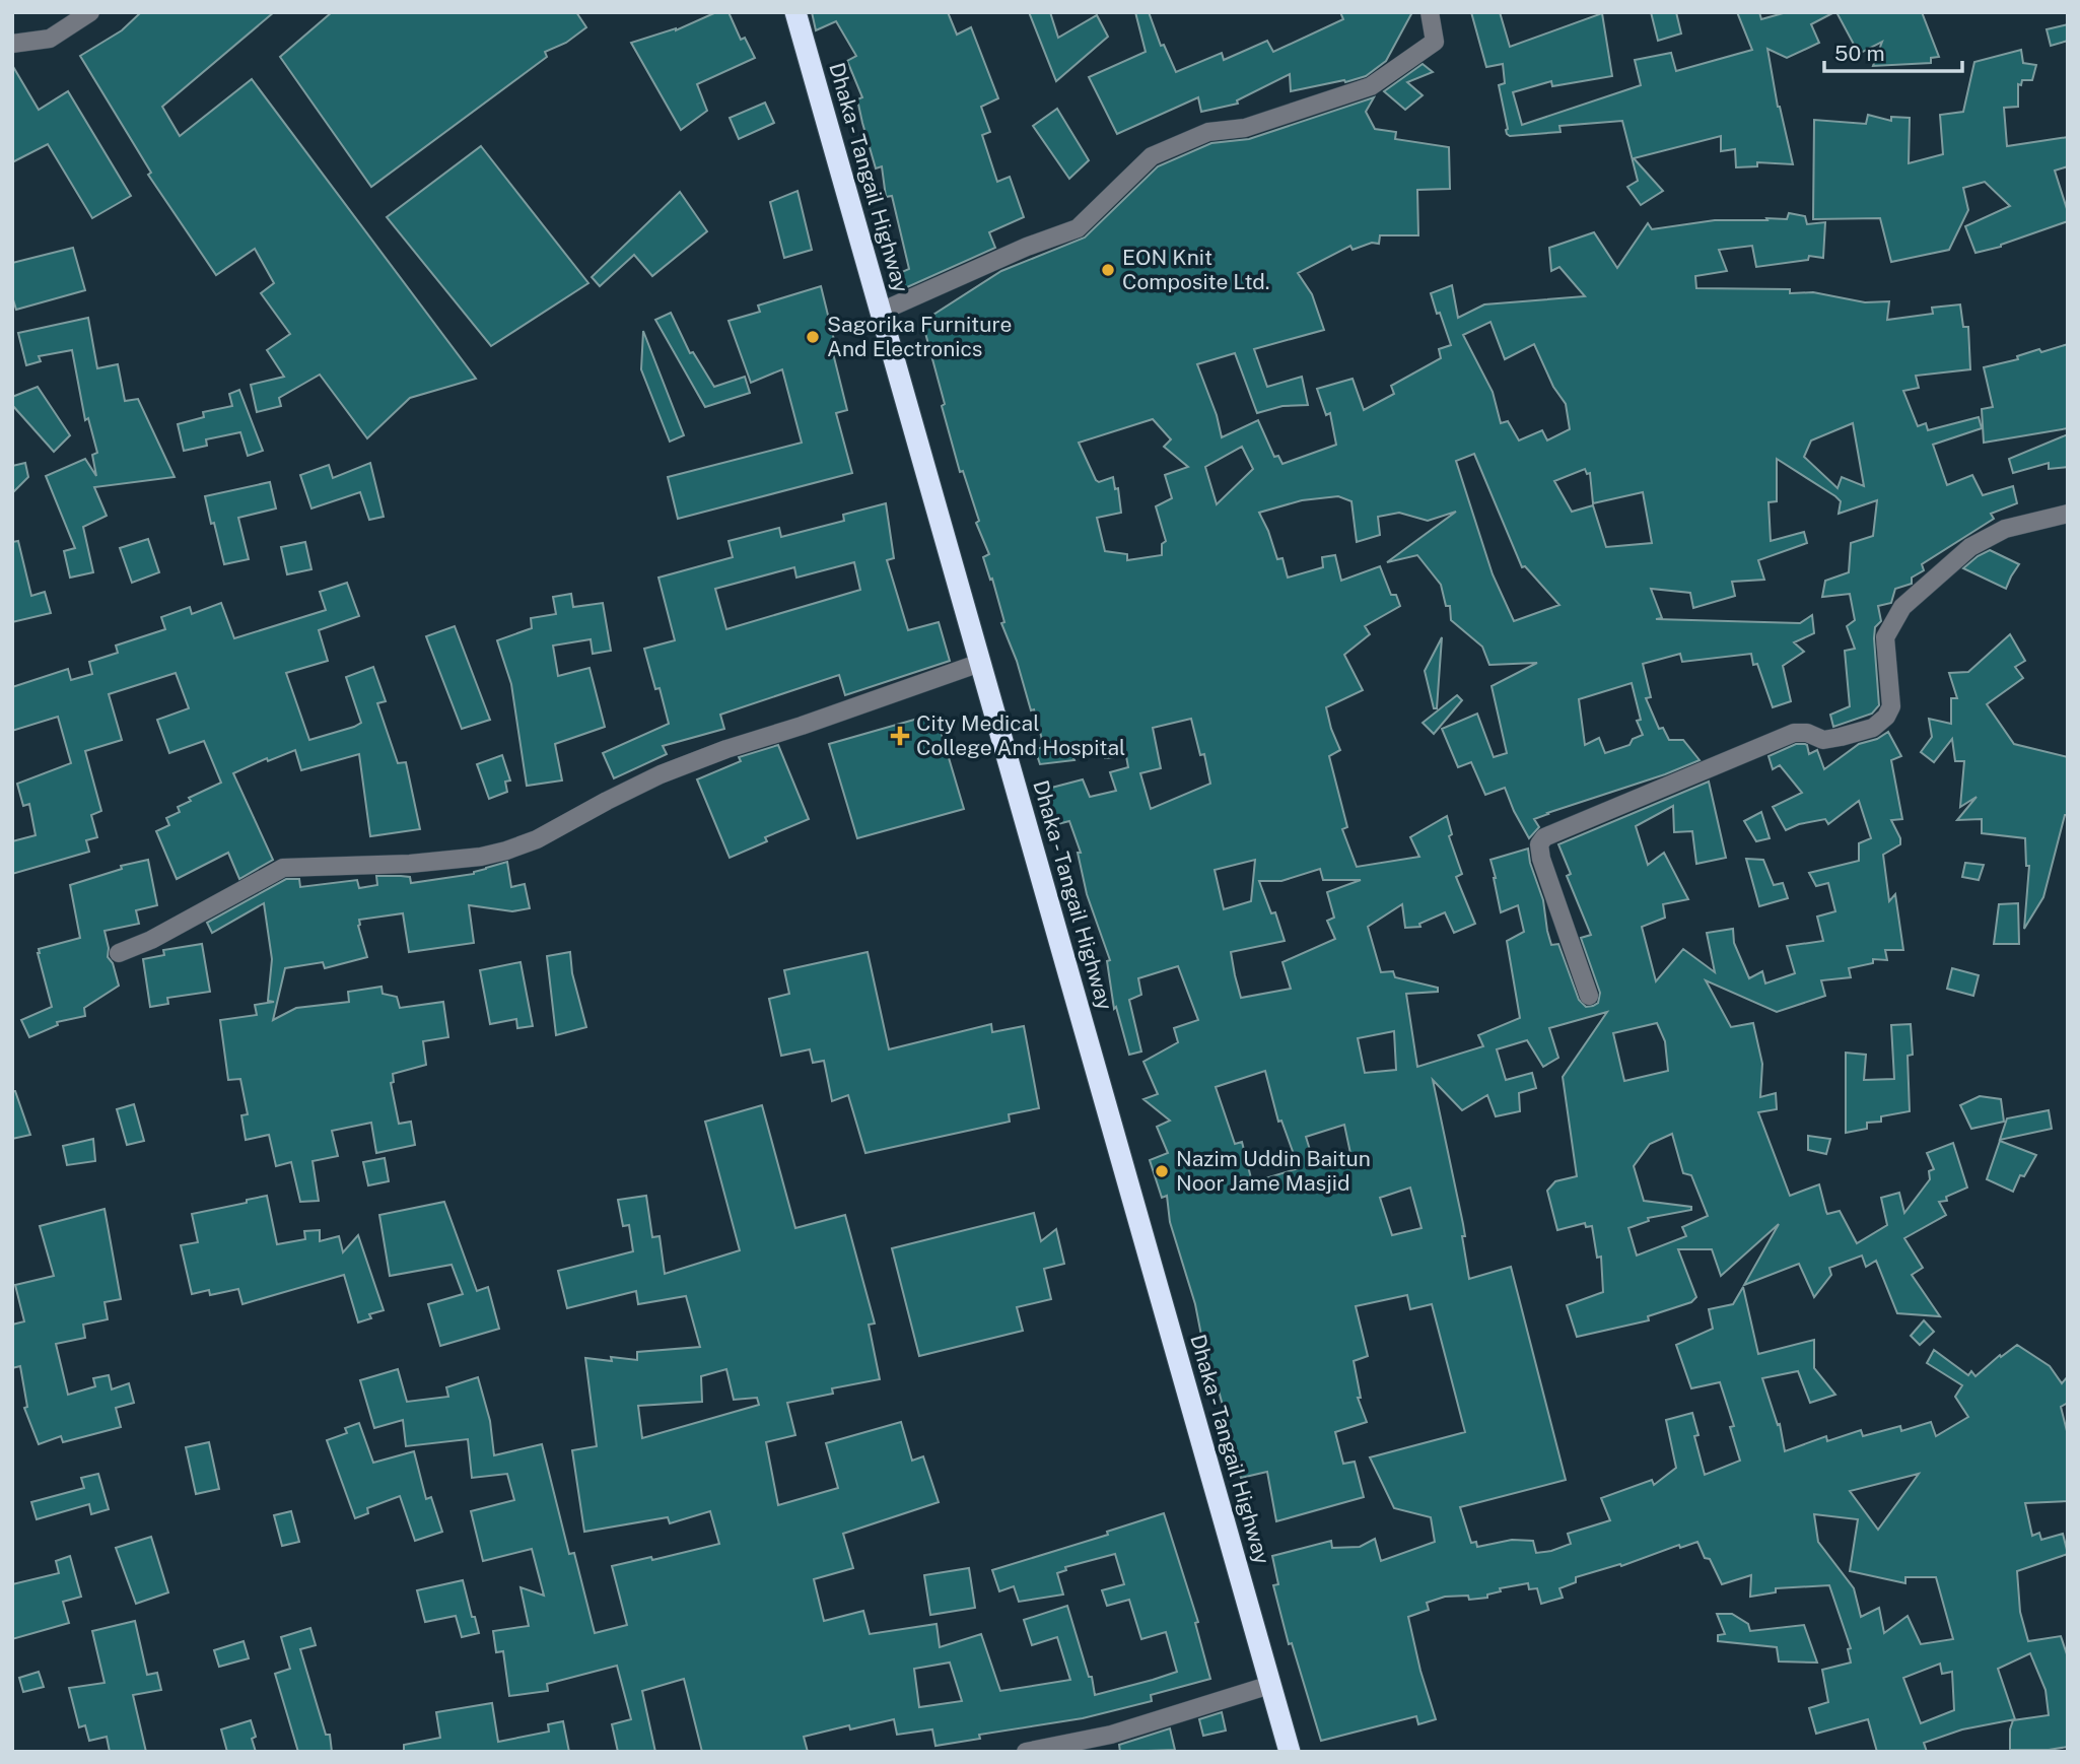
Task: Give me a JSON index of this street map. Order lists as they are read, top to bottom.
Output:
{
  "streets": {
    "highway": ["Dhaka - Tangail Highway"]
  },
  "places": {
    "other": ["EON Knit Composite Ltd.", "Sagorika Furniture And Electronics", "Nazim Uddin Baitun Noor Jame Masjid"],
    "health": ["City Medical College And Hospital"]
  },
  "scale_bar": "50 m"
}
